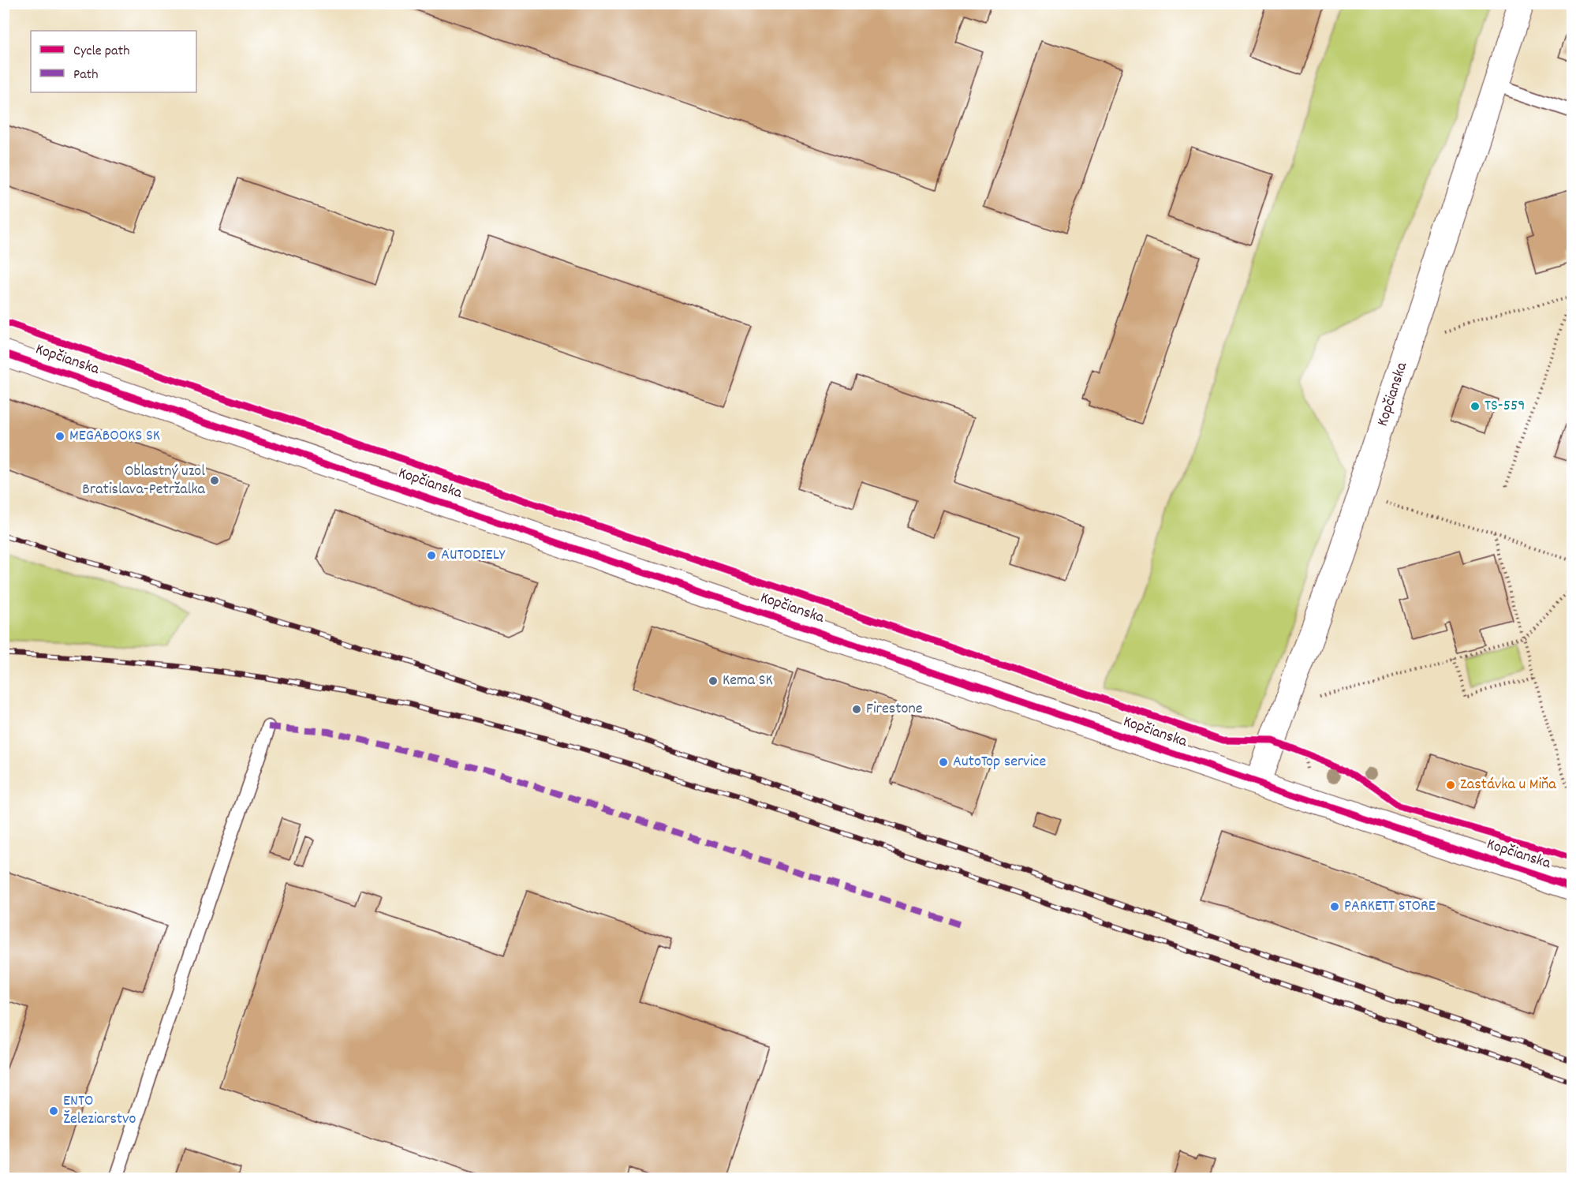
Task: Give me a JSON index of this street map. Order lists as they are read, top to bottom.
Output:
{
  "streets": {
    "street": ["Kopčianska"]
  },
  "places": [
    "TS-559",
    "MEGABOOKS SK",
    "Oblastný uzol Bratislava-Petržalka",
    "AUTODIELY",
    "Kema SK",
    "Firestone",
    "AutoTop service",
    "Zastávka u Miňa",
    "PARKETT STORE",
    "ENTO Železiarstvo"
  ],
  "legend": ["Cycle path", "Path"]
}
